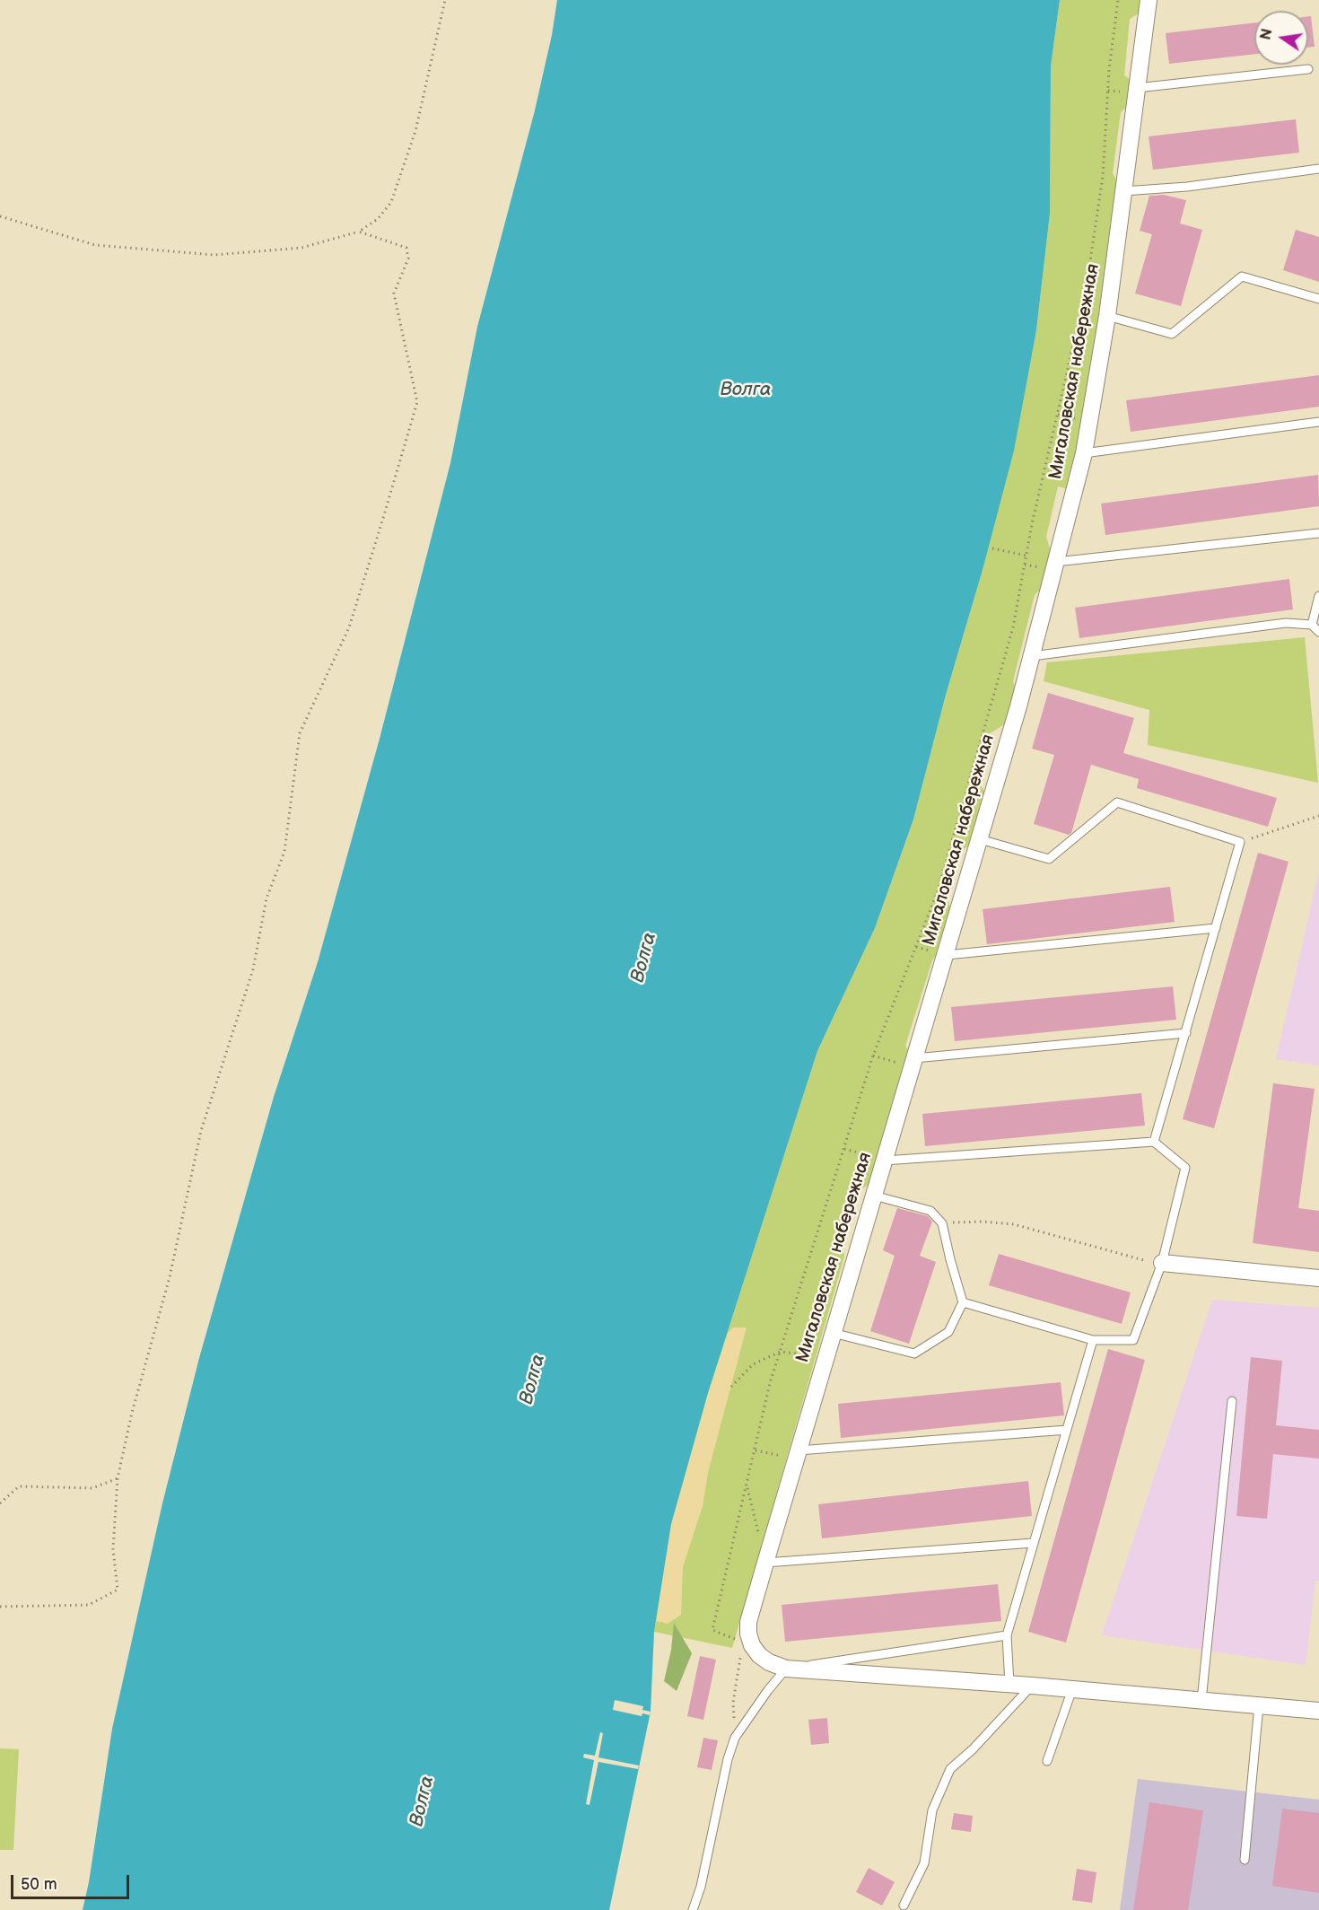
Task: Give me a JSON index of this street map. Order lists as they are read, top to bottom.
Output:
{
  "streets": {
    "street": ["Мигаловская набережная"]
  },
  "water": ["Волга"],
  "scale_bar": "50 m",
  "north": "left"
}
